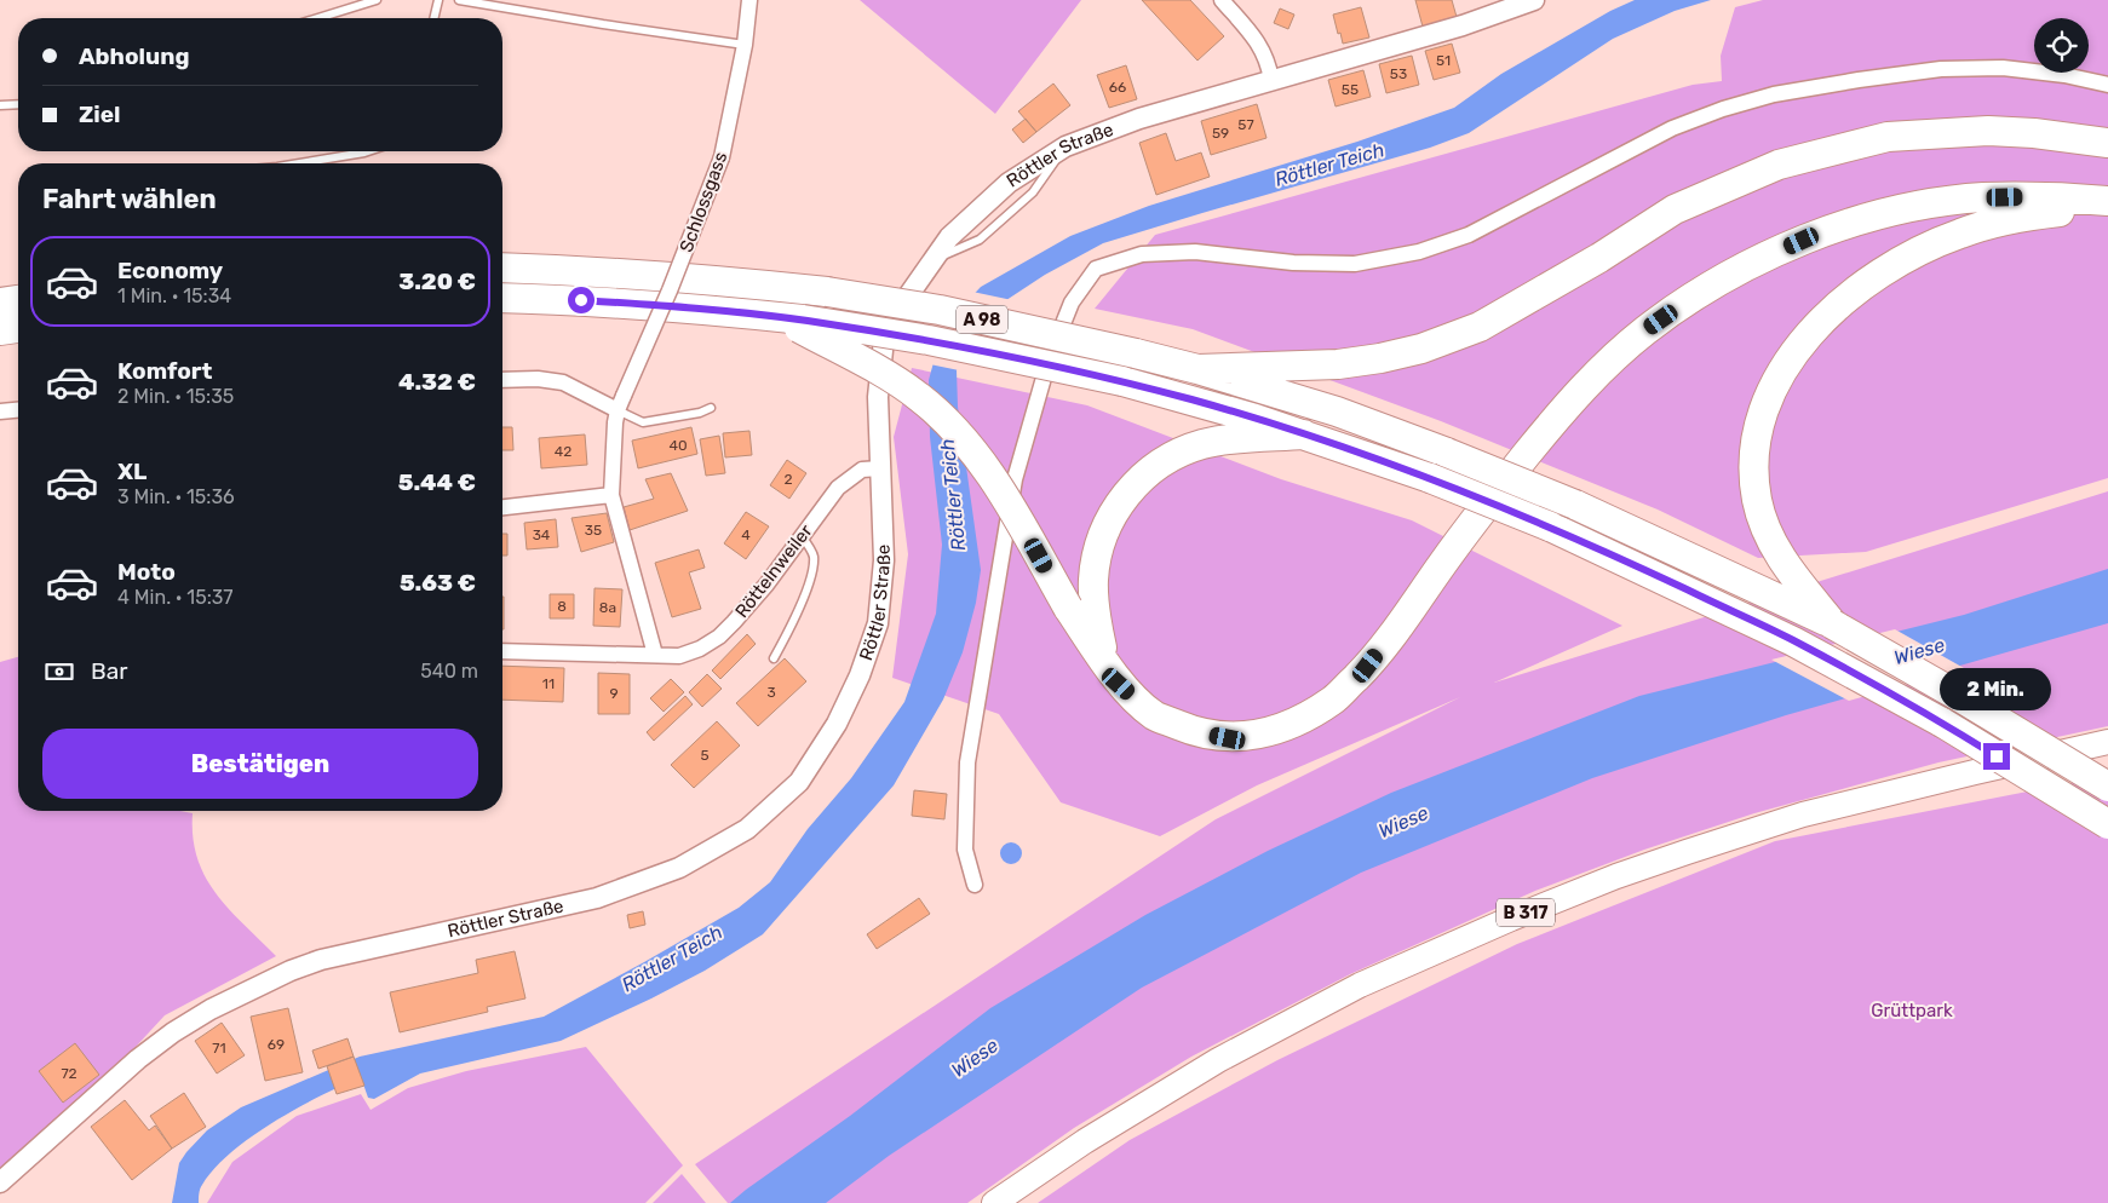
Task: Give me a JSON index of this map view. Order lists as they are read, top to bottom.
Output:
{
  "streets": {
    "highway": ["A 98"],
    "main road": ["B 317"],
    "street": ["Röttler Straße", "Schlossgass", "Röttelnweiler"]
  },
  "crossings": [
    ["Röttler Straße", "Röttelnweiler"]
  ],
  "water": ["Röttler Teich", "Wiese"],
  "parks": ["Grüttpark"],
  "house_numbers": [
    "51",
    "53",
    "66",
    "55",
    "57",
    "59",
    "40",
    "42",
    "2",
    "35",
    "34",
    "4",
    "8",
    "8a",
    "11",
    "3",
    "9",
    "5",
    "69",
    "71",
    "72"
  ],
  "page": {
    "banner": ["Abholung", "Ziel"],
    "heading": "Fahrt wählen",
    "list": [
      {
        "name": "Economy",
        "note": "1 Min. · 15:34",
        "value": "3.20 €"
      },
      {
        "name": "Komfort",
        "note": "2 Min. · 15:35",
        "value": "4.32 €"
      },
      {
        "name": "XL",
        "note": "3 Min. · 15:36",
        "value": "5.44 €"
      },
      {
        "name": "Moto",
        "note": "4 Min. · 15:37",
        "value": "5.63 €"
      }
    ],
    "pay": ["Bar", "540 m"],
    "bubble": "2 Min.",
    "buttons": "Bestätigen"
  }
}
